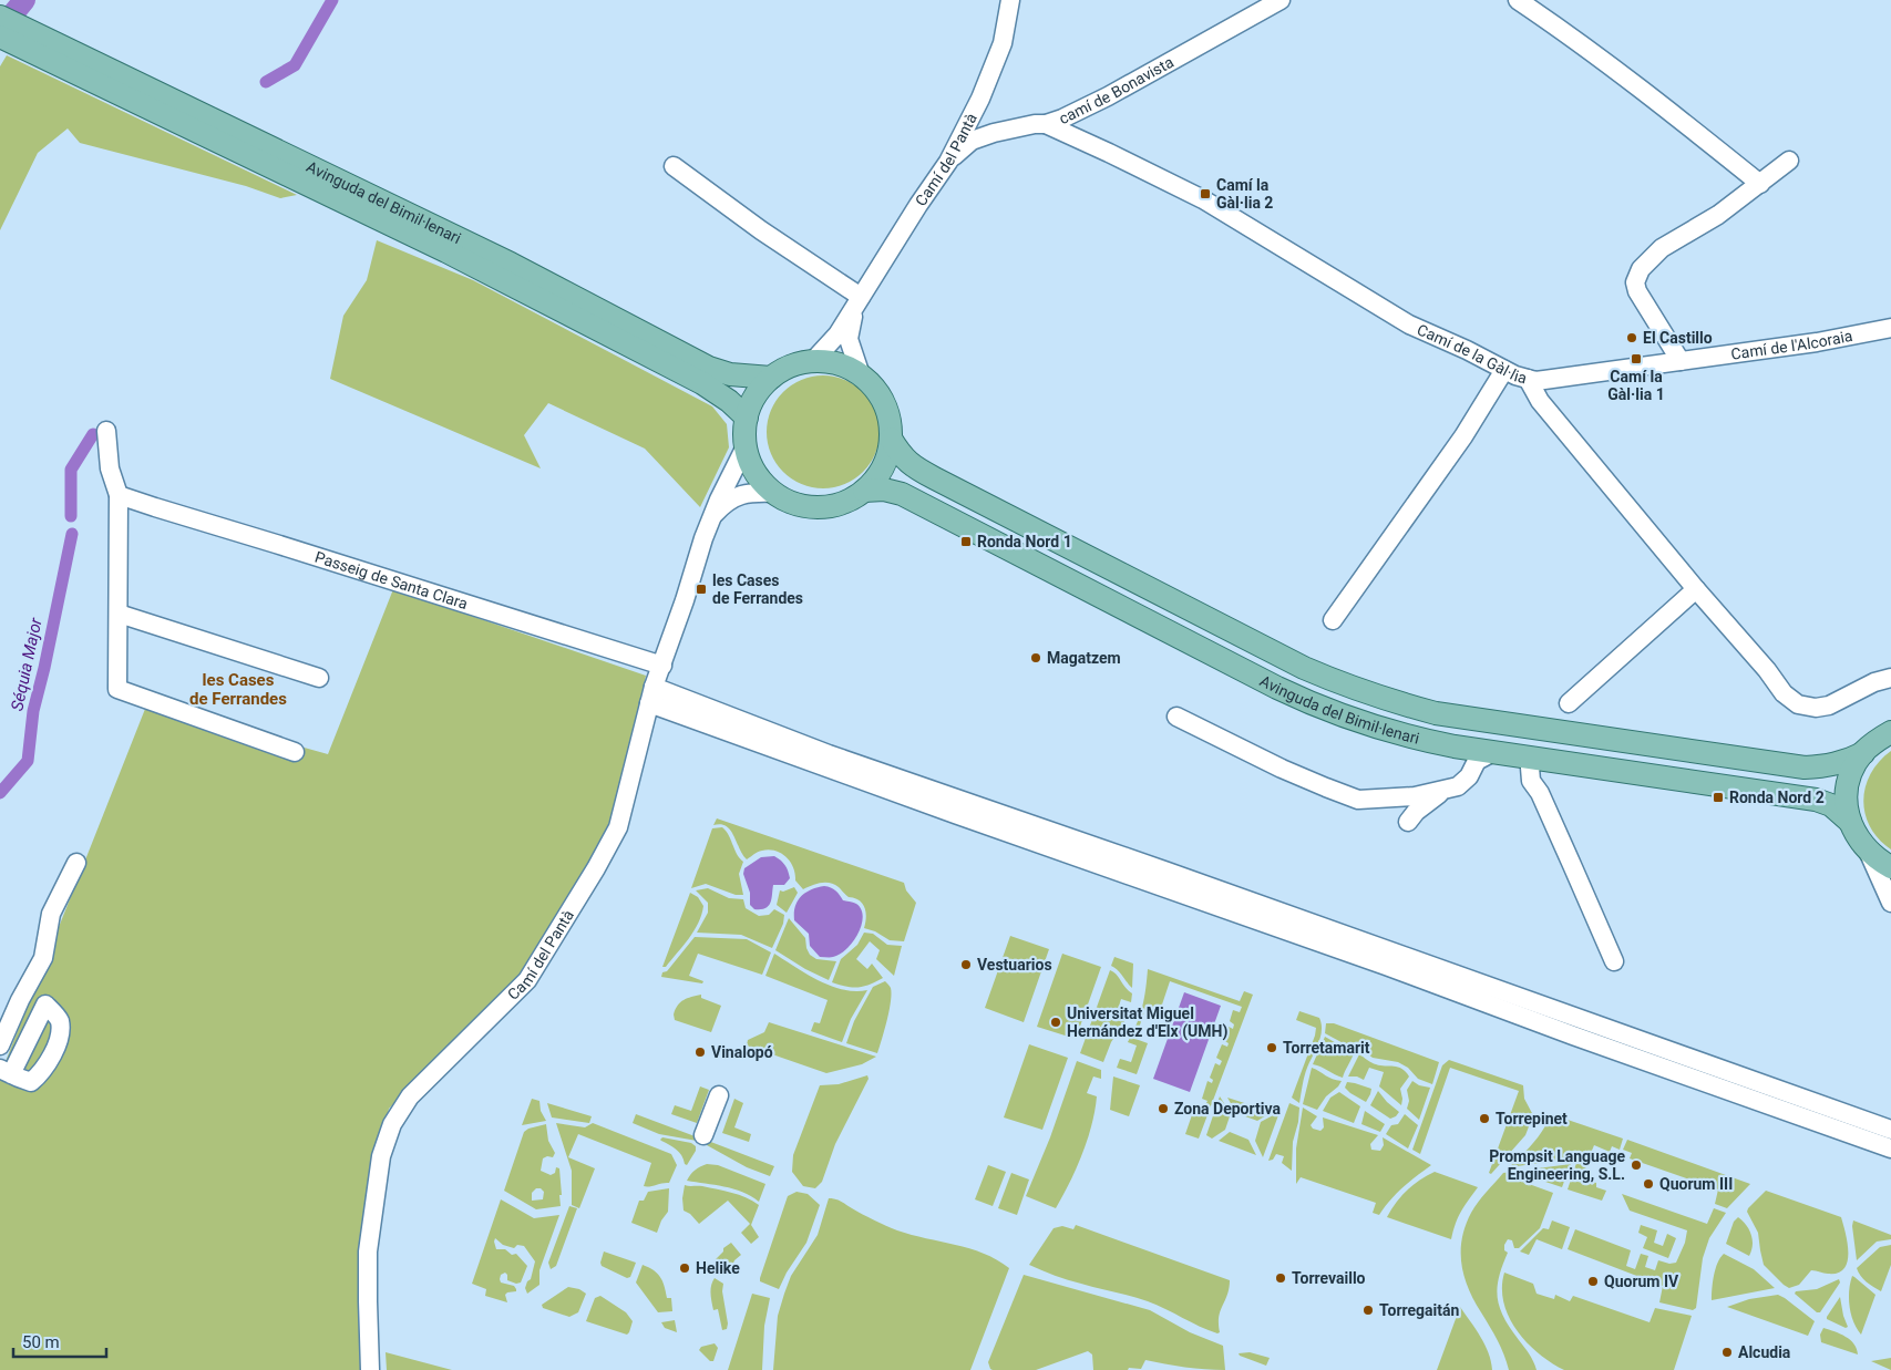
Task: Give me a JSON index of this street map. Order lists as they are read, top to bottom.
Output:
{
  "streets": {
    "main road": ["Avinguda del Bimil·lenari"],
    "street": [
      "camí de Bonavista",
      "Camí del Pantà",
      "Camí de l'Alcoraia",
      "Camí de la Gàl·lia",
      "Passeig de Santa Clara"
    ]
  },
  "crossings": [
    ["camí de Bonavista", "Camí del Pantà"],
    ["camí de Bonavista", "Camí de la Gàl·lia"],
    ["Camí del Pantà", "Avinguda del Bimil·lenari"],
    ["Camí del Pantà", "Passeig de Santa Clara"],
    ["Camí de l'Alcoraia", "Camí de la Gàl·lia"]
  ],
  "districts": ["les Cases de Ferrandes"],
  "water": ["Séquia Major"],
  "places": {
    "transit": [
      "Camí la Gàl·lia 2",
      "Camí la Gàl·lia 1",
      "Ronda Nord 1",
      "les Cases de Ferrandes",
      "Ronda Nord 2"
    ],
    "other": [
      "El Castillo",
      "Magatzem",
      "Vestuarios",
      "Universitat Miguel Hernández d'Elx (UMH)",
      "Torretamarit",
      "Vinalopó",
      "Zona Deportiva",
      "Torrepinet",
      "Prompsit Language Engineering, S.L.",
      "Quorum III",
      "Helike",
      "Torrevaillo",
      "Quorum IV",
      "Torregaitán",
      "Alcudia"
    ]
  },
  "scale_bar": "50 m"
}
